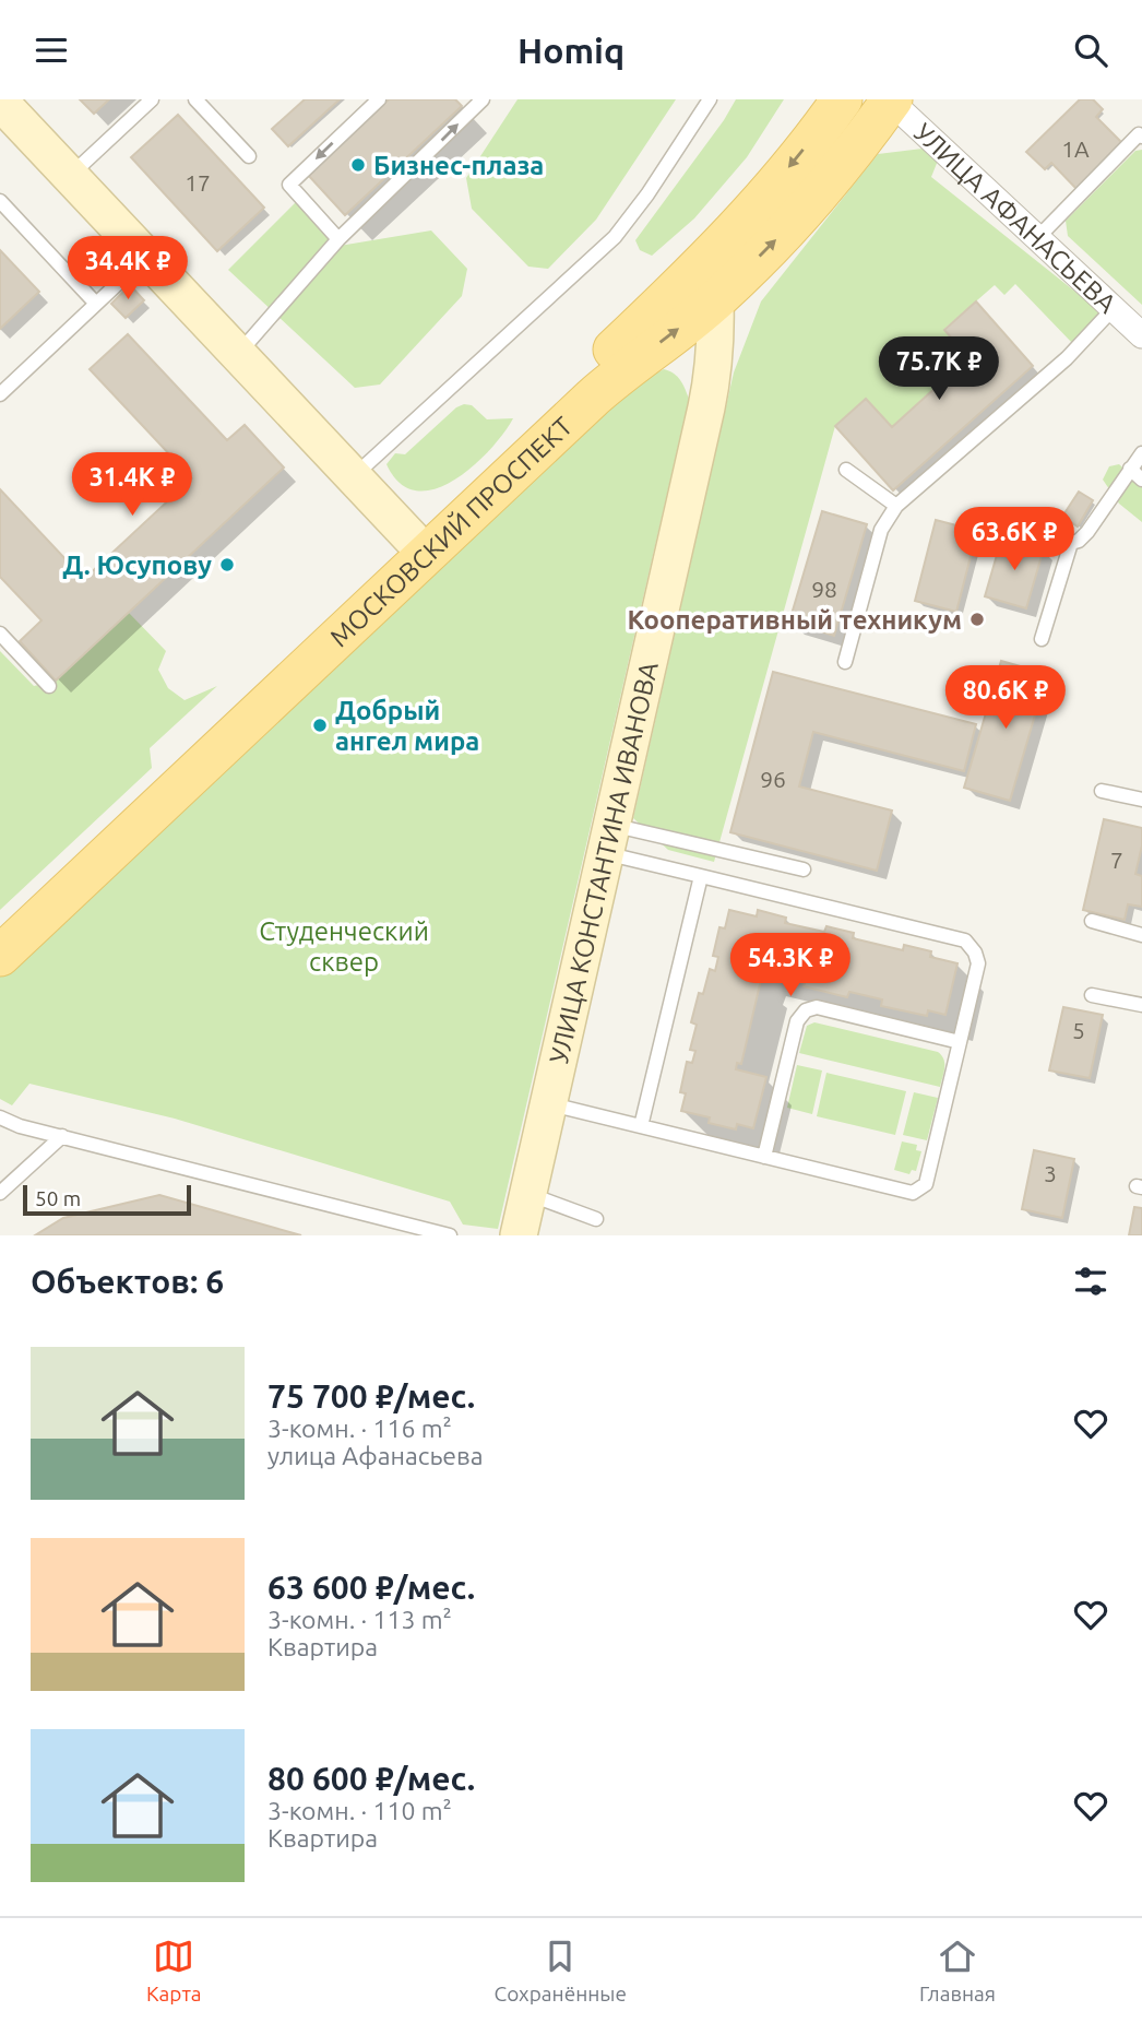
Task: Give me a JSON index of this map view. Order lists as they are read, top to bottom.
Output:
{
  "streets": {
    "main road": ["МОСКОВСКИЙ ПРОСПЕКТ"],
    "street": ["УЛИЦА АФАНАСЬЕВА", "УЛИЦА КОНСТАНТИНА ИВАНОВА"]
  },
  "crossings": [
    ["УЛИЦА АФАНАСЬЕВА", "МОСКОВСКИЙ ПРОСПЕКТ"],
    ["МОСКОВСКИЙ ПРОСПЕКТ", "УЛИЦА КОНСТАНТИНА ИВАНОВА"]
  ],
  "parks": ["Студенческий сквер"],
  "places": [
    "Бизнес-плаза",
    "Д. Юсупову",
    "Кооперативный техникум",
    "Добрый ангел мира"
  ],
  "house_numbers": [
    "1А",
    "17",
    "98",
    "96",
    "7",
    "5",
    "3"
  ],
  "scale_bar": "50 m",
  "page": {
    "header": "Homiq",
    "price": [
      "34.4K ₽",
      "75.7K ₽",
      "31.4K ₽",
      "63.6K ₽",
      "80.6K ₽",
      "54.3K ₽"
    ],
    "scale": "50 m",
    "heading": "Объектов: 6",
    "list": [
      {
        "name": "75 700 ₽/мес.",
        "note": "3-комн. · 116 m² · улица Афанасьева"
      },
      {
        "name": "63 600 ₽/мес.",
        "note": "3-комн. · 113 m² · Квартира"
      },
      {
        "name": "80 600 ₽/мес.",
        "note": "3-комн. · 110 m² · Квартира"
      }
    ],
    "tabs": ["Карта", "Сохранённые", "Главная"]
  }
}
